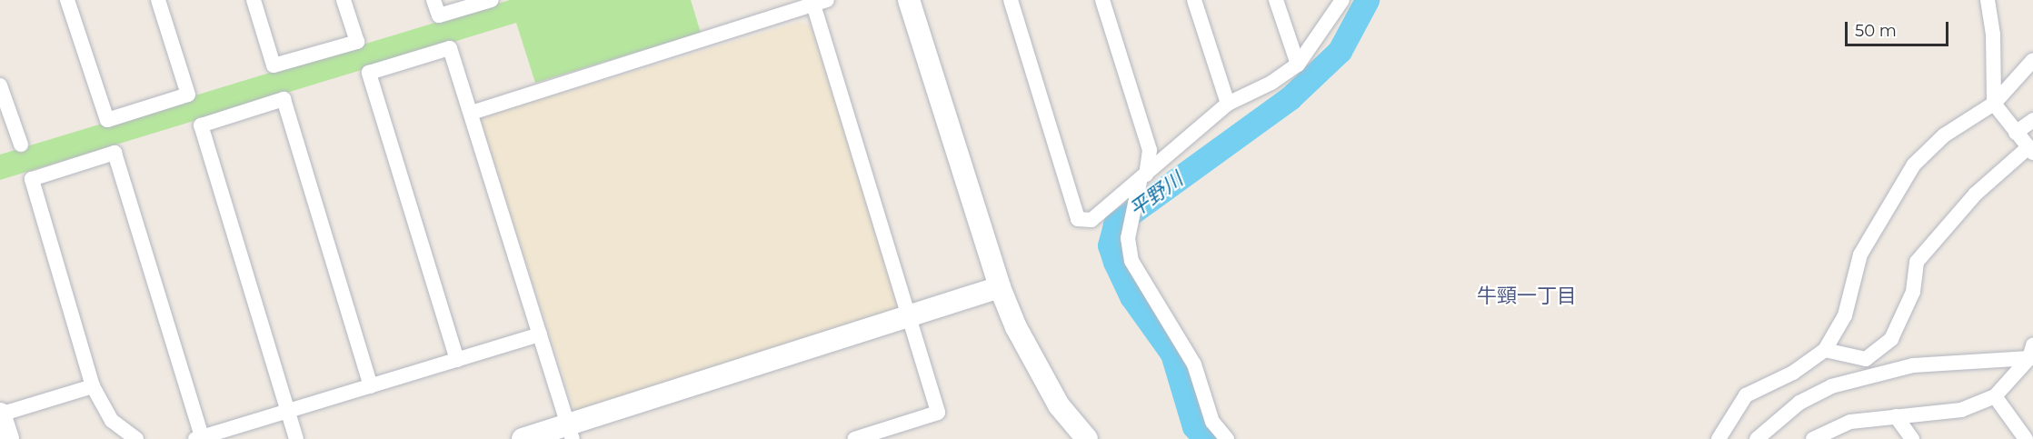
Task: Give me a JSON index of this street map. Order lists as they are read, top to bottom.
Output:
{
  "districts": ["牛頸一丁目"],
  "water": ["平野川"],
  "scale_bar": "50 m"
}
